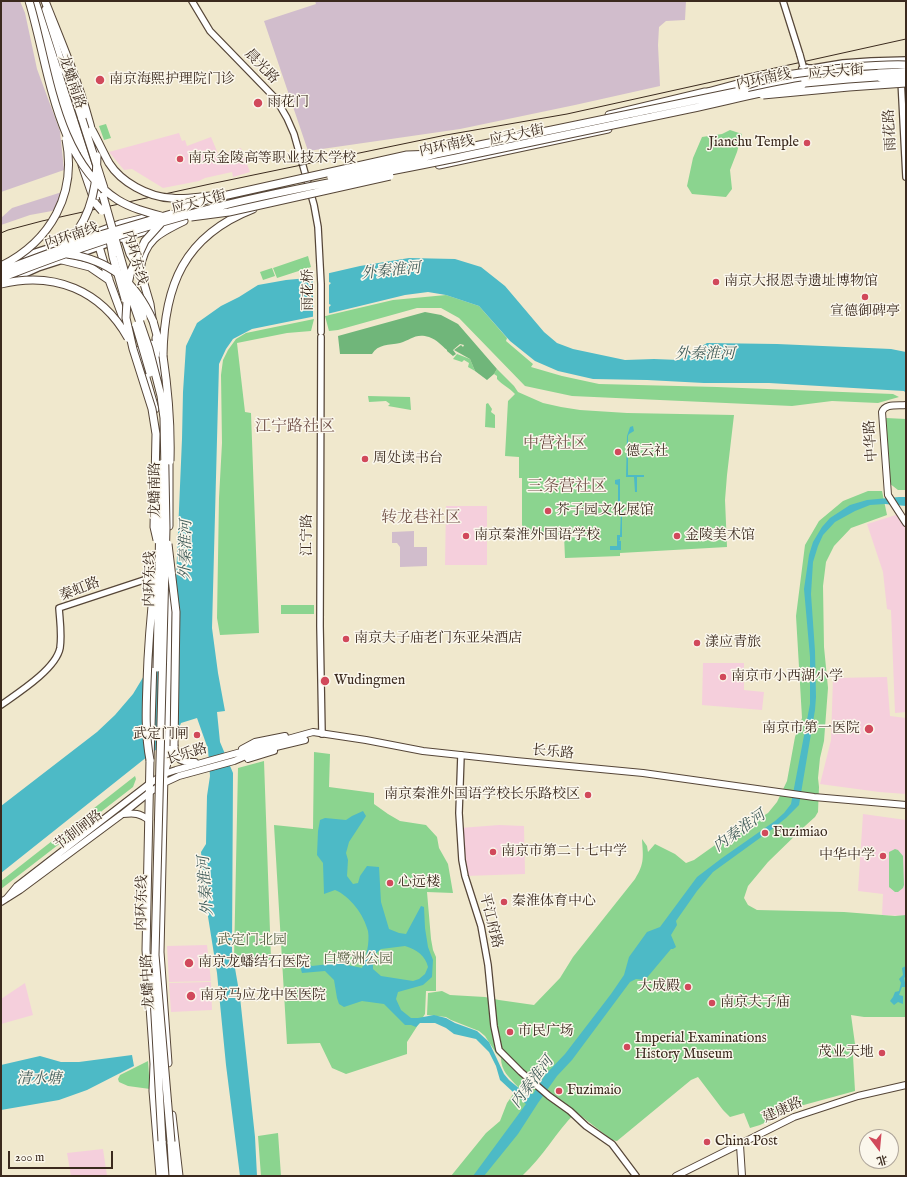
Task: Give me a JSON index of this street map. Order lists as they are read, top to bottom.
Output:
{
  "streets": {
    "main road": [
      "应天大街",
      "内环南线",
      "龙蟠南路",
      "内环东线",
      "中华路",
      "长乐路",
      "节制闸路",
      "龙蟠中路",
      "建康路"
    ],
    "street": [
      "晨光路",
      "雨花路",
      "雨花桥",
      "江宁路",
      "秦虹路",
      "平江府路"
    ]
  },
  "crossings": [
    ["晨光路", "应天大街"],
    ["晨光路", "雨花桥"],
    ["应天大街", "内环南线"],
    ["应天大街", "龙蟠南路"],
    ["应天大街", "雨花路"],
    ["应天大街", "雨花桥"],
    ["内环南线", "雨花路"],
    ["龙蟠南路", "秦虹路"],
    ["龙蟠南路", "龙蟠中路"],
    ["内环东线", "龙蟠中路"],
    ["雨花桥", "江宁路"],
    ["江宁路", "长乐路"],
    ["长乐路", "节制闸路"],
    ["长乐路", "平江府路"],
    ["长乐路", "龙蟠中路"],
    ["节制闸路", "龙蟠中路"]
  ],
  "districts": [
    "江宁路社区",
    "中营社区",
    "三条营社区",
    "转龙巷社区"
  ],
  "water": ["外秦淮河", "内秦淮河", "清水塘"],
  "parks": ["武定门北园", "白鹭洲公园"],
  "places": [
    "南京海熙护理院门诊",
    "雨花门",
    "Jianchu Temple",
    "南京金陵高等职业技术学校",
    "南京大报恩寺遗址博物馆",
    "宣德御碑亭",
    "德云社",
    "周处读书台",
    "芥子园文化展馆",
    "南京秦淮外国语学校",
    "金陵美术馆",
    "南京夫子庙老门东亚朵酒店",
    "漾应青旅",
    "南京市小西湖小学",
    "Wudingmen",
    "南京市第一医院",
    "武定门闸",
    "南京秦淮外国语学校长乐路校区",
    "Fuzimiao",
    "南京市第二十七中学",
    "中华中学",
    "心远楼",
    "秦淮体育中心",
    "南京龙蟠结石医院",
    "大成殿",
    "南京马应龙中医医院",
    "南京夫子庙",
    "市民广场",
    "Imperial Examinations History Museum",
    "茂业天地",
    "Fuzimaio",
    "China Post"
  ],
  "scale_bar": "200 m",
  "north": "bottom"
}
